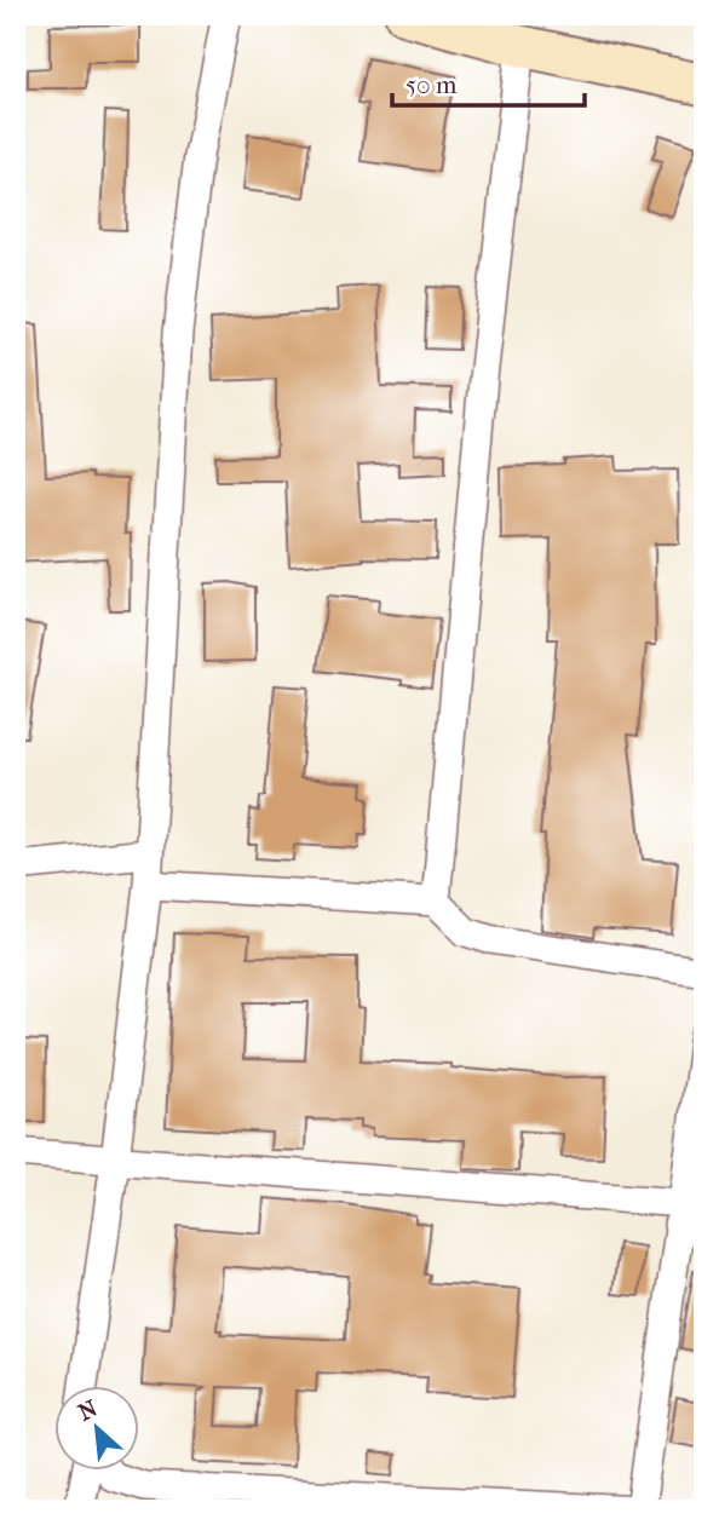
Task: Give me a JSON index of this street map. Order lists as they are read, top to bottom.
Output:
{
  "scale_bar": "50 m",
  "north": "top left"
}
